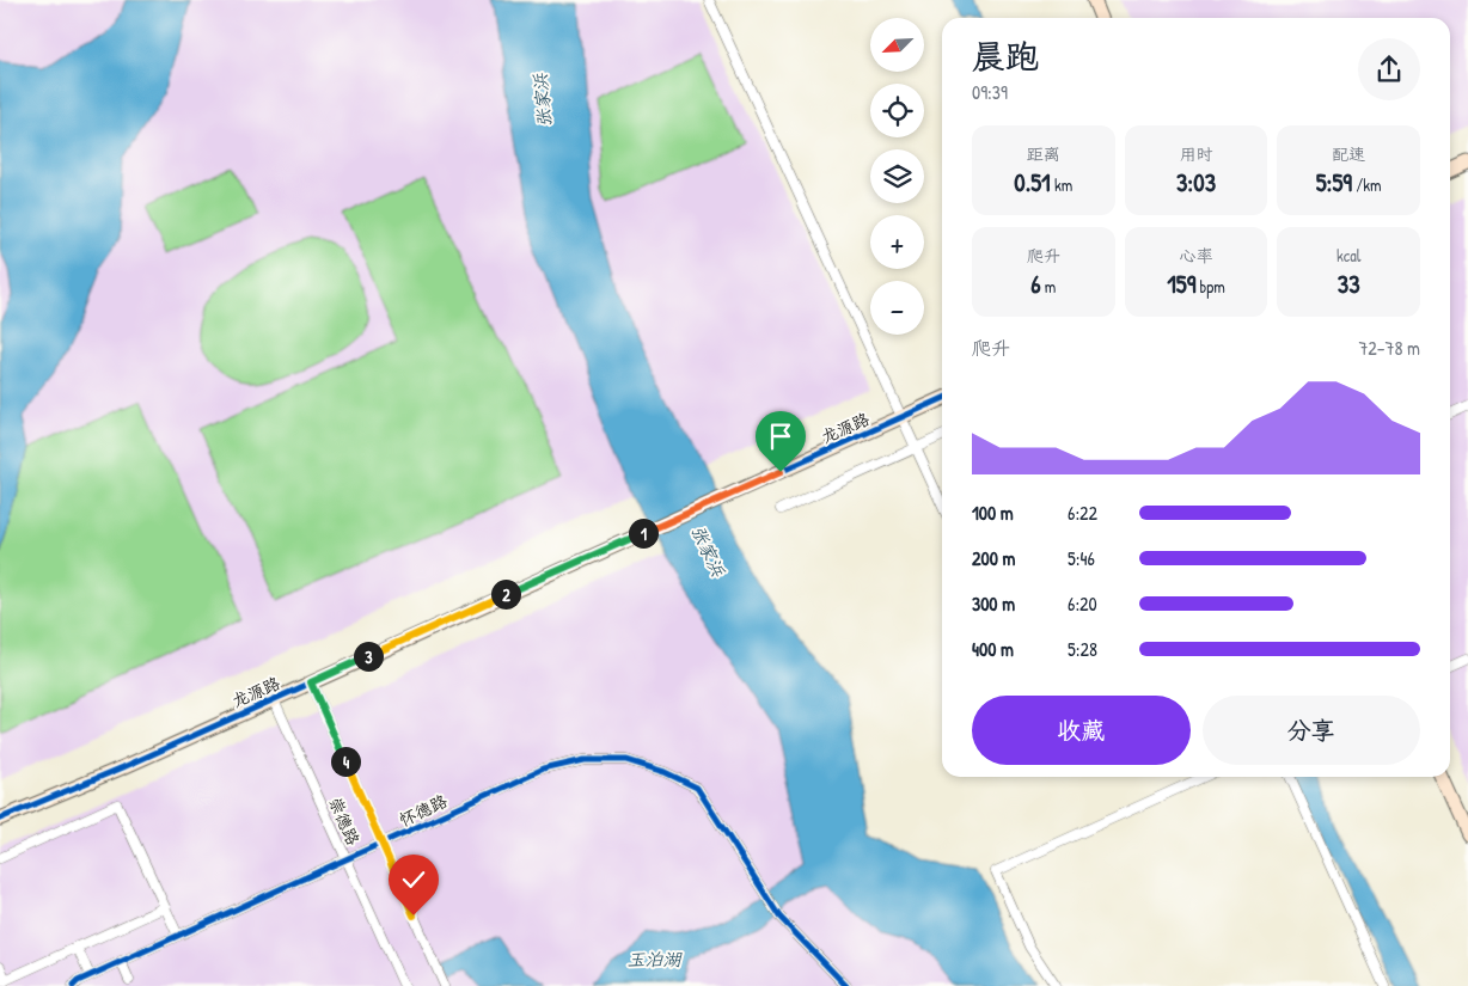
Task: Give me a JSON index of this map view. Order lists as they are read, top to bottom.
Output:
{
  "streets": {
    "main road": ["龙源路"],
    "street": ["怀德路", "崇德路"]
  },
  "crossings": [
    ["龙源路", "崇德路"],
    ["怀德路", "崇德路"]
  ],
  "water": ["张家浜", "玉泊湖"],
  "north": "bottom left",
  "page": {
    "map_buttons": ["+", "−"],
    "heading": ["晨跑", "09:39"],
    "stats": [
      ["距离", "0.51 km"],
      ["用时", "3:03"],
      ["配速", "5:59 /km"],
      ["爬升", "6 m"],
      ["心率", "159 bpm"],
      ["kcal", "33"]
    ],
    "chart": ["爬升", "72–78 m"],
    "list": [
      {
        "name": "100 m",
        "note": "6:22"
      },
      {
        "name": "200 m",
        "note": "5:46"
      },
      {
        "name": "300 m",
        "note": "6:20"
      },
      {
        "name": "400 m",
        "note": "5:28"
      }
    ],
    "pins": [
      "1",
      "2",
      "3",
      "4"
    ],
    "buttons": ["收藏", "分享"]
  }
}
